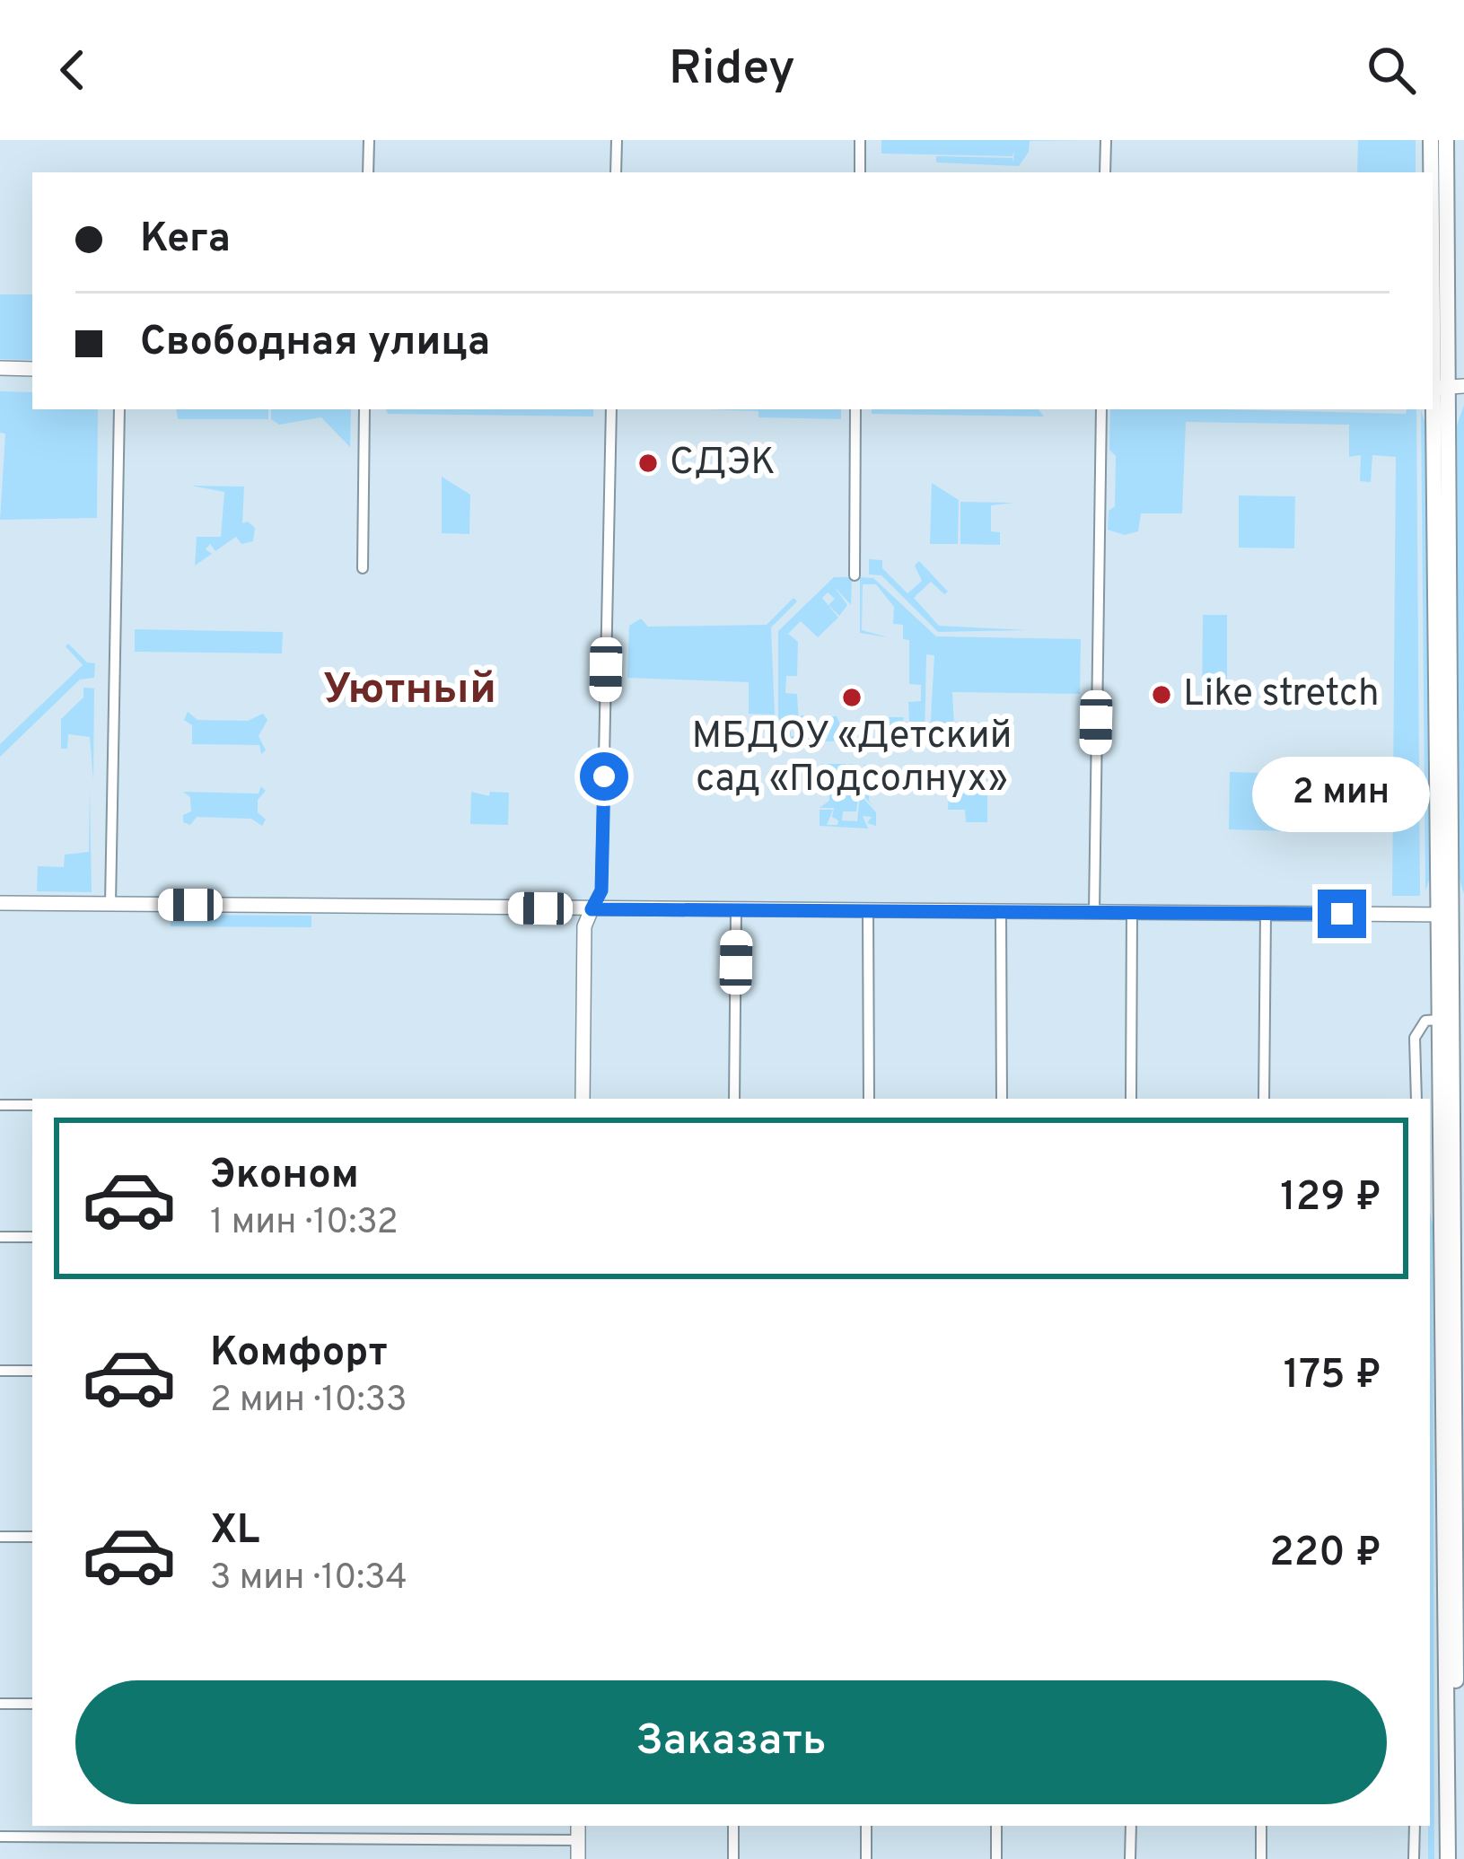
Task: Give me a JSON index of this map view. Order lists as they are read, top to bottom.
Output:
{
  "districts": ["Уютный"],
  "places": ["СДЭК", "Like stretch", "МБДОУ «Детский сад «Подсолнух»"],
  "page": {
    "header": "Ridey",
    "banner": ["Кега", "Свободная улица"],
    "bubble": "2 мин",
    "list": [
      {
        "name": "Эконом",
        "note": "1 мин · 10:32",
        "value": "129 ₽"
      },
      {
        "name": "Комфорт",
        "note": "2 мин · 10:33",
        "value": "175 ₽"
      },
      {
        "name": "XL",
        "note": "3 мин · 10:34",
        "value": "220 ₽"
      }
    ],
    "buttons": "Заказать"
  }
}
